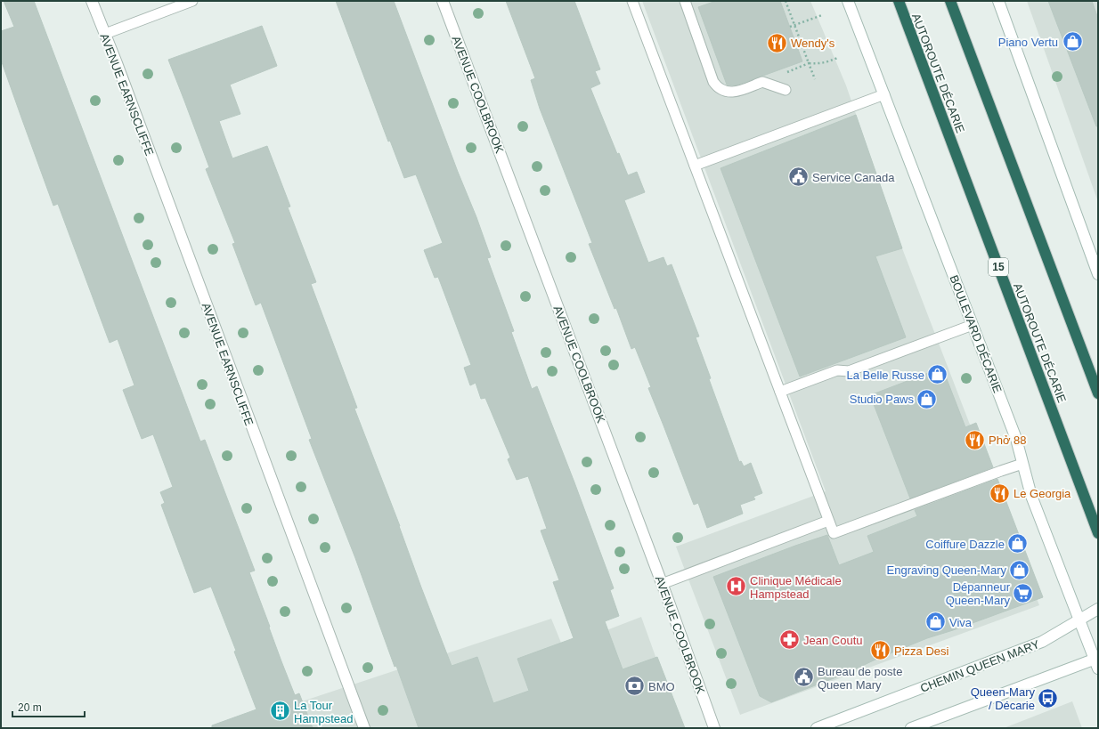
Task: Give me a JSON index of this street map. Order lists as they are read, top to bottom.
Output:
{
  "streets": {
    "highway": ["AUTOROUTE DÉCARIE", "15"],
    "street": [
      "AVENUE EARNSCLIFFE",
      "AVENUE COOLBROOK",
      "BOULEVARD DÉCARIE",
      "CHEMIN QUEEN MARY"
    ]
  },
  "crossings": [
    ["BOULEVARD DÉCARIE", "CHEMIN QUEEN MARY"]
  ],
  "places": {
    "shop": [
      "Piano Vertu",
      "La Belle Russe",
      "Studio Paws",
      "Coiffure Dazzle",
      "Engraving Queen-Mary",
      "Viva"
    ],
    "restaurant": [
      "Wendy's",
      "Phở 88",
      "Le Georgia",
      "Pizza Desi"
    ],
    "public building": ["Service Canada", "Bureau de poste Queen Mary"],
    "hospital": ["Clinique Médicale Hampstead"],
    "supermarket": ["Dépanneur Queen-Mary"],
    "pharmacy": ["Jean Coutu"],
    "bank": ["BMO"],
    "bus stop": ["Queen-Mary / Décarie"],
    "building": ["La Tour Hampstead"]
  },
  "scale_bar": "20 m"
}
